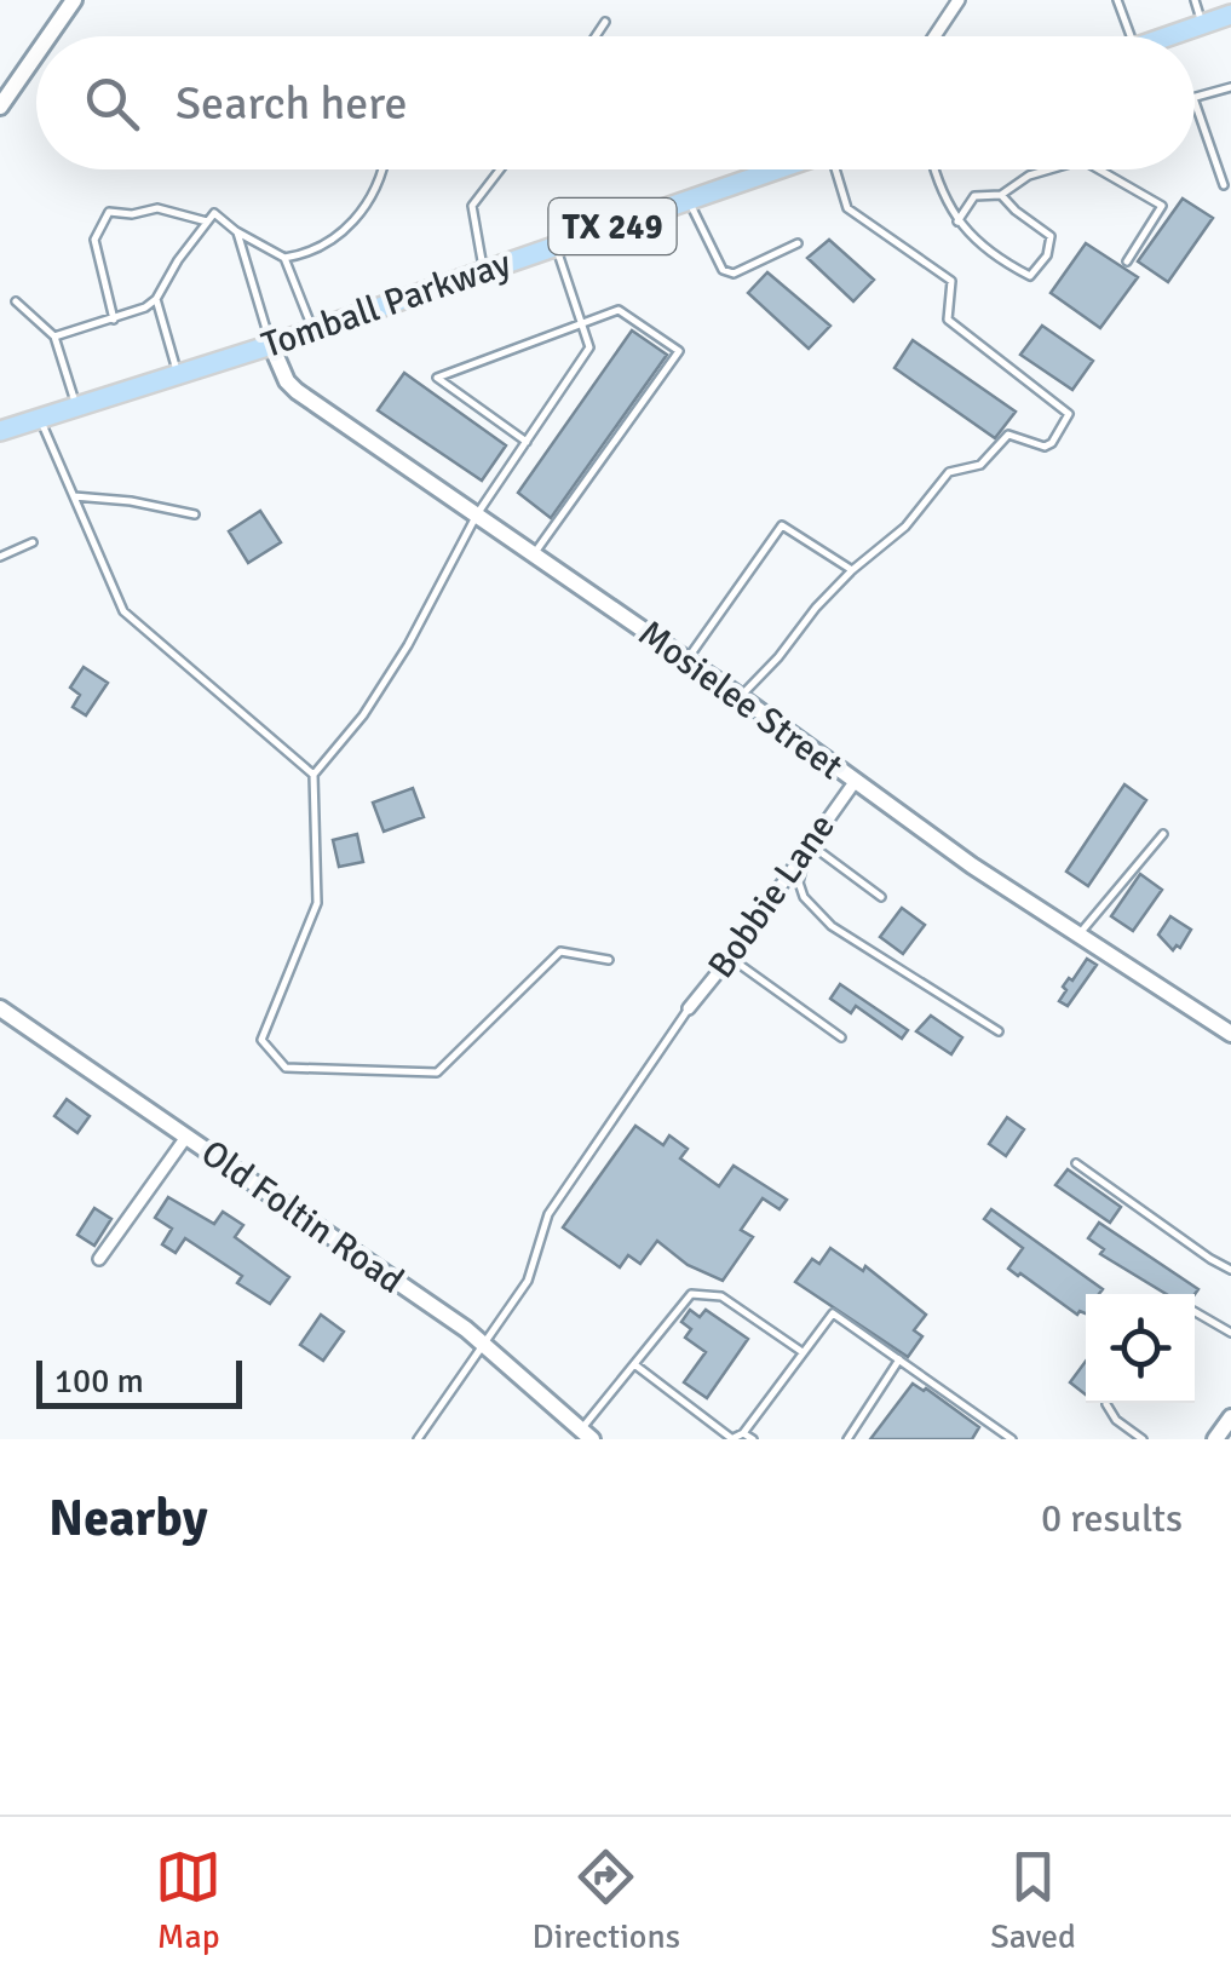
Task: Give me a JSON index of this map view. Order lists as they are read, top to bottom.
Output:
{
  "streets": {
    "main road": ["TX 249", "Tomball Parkway"],
    "street": ["Mosielee Street", "Bobbie Lane", "Old Foltin Road"]
  },
  "crossings": [
    ["Tomball Parkway", "Mosielee Street"],
    ["Mosielee Street", "Bobbie Lane"]
  ],
  "scale_bar": "100 m",
  "page": {
    "search": "Search here",
    "scale": "100 m",
    "heading": ["Nearby", "0 results"],
    "nav": ["Map", "Directions", "Saved"]
  }
}
